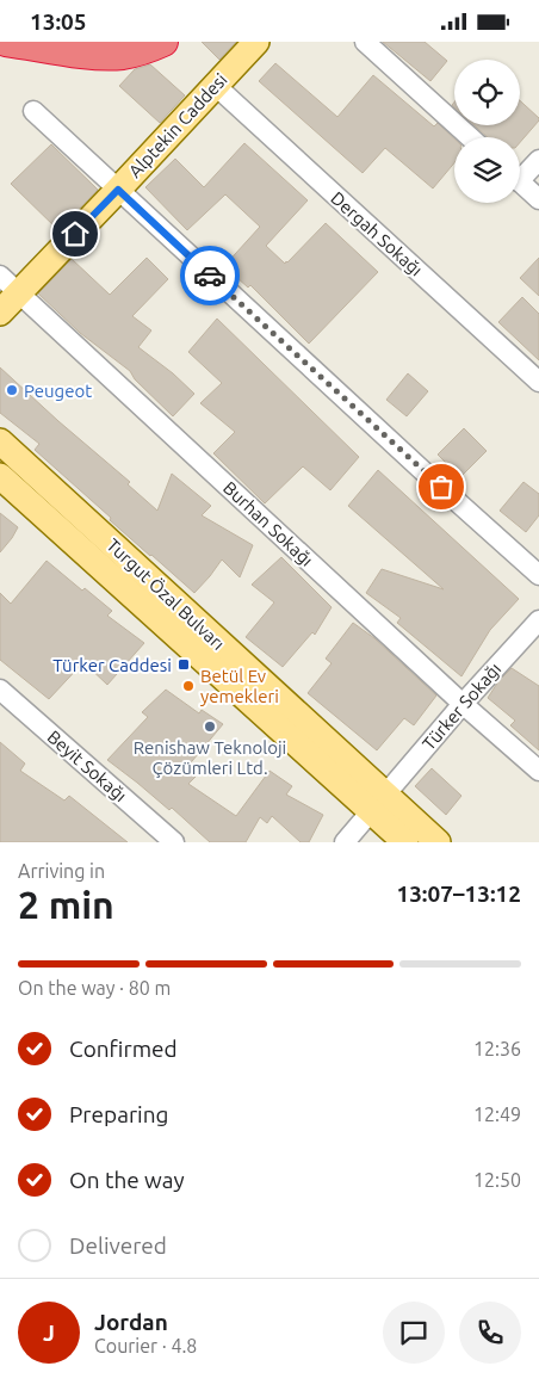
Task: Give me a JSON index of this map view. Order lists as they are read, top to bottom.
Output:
{
  "streets": {
    "main road": ["Alptekin Caddesi", "Turgut Özal Bulvarı"],
    "street": [
      "Dergah Sokağı",
      "Burhan Sokağı",
      "Türker Sokağı",
      "Beyit Sokağı"
    ]
  },
  "crossings": [
    ["Alptekin Caddesi", "Dergah Sokağı"],
    ["Alptekin Caddesi", "Burhan Sokağı"],
    ["Burhan Sokağı", "Türker Sokağı"],
    ["Turgut Özal Bulvarı", "Türker Sokağı"]
  ],
  "places": {
    "other": ["Peugeot", "Betül Ev yemekleri", "Renishaw Teknoloji Çözümleri Ltd."],
    "transit": ["Türker Caddesi"]
  },
  "page": {
    "status": "13:05",
    "heading": ["2 min", "Arriving in", "13:07–13:12"],
    "panel": ["Jordan", "Courier · 4.8"],
    "bar": "On the way · 80 m",
    "list": [
      ["Confirmed", "12:36"],
      ["Preparing", "12:49"],
      ["On the way", "12:50"],
      "Delivered"
    ],
    "round": "J"
  }
}
